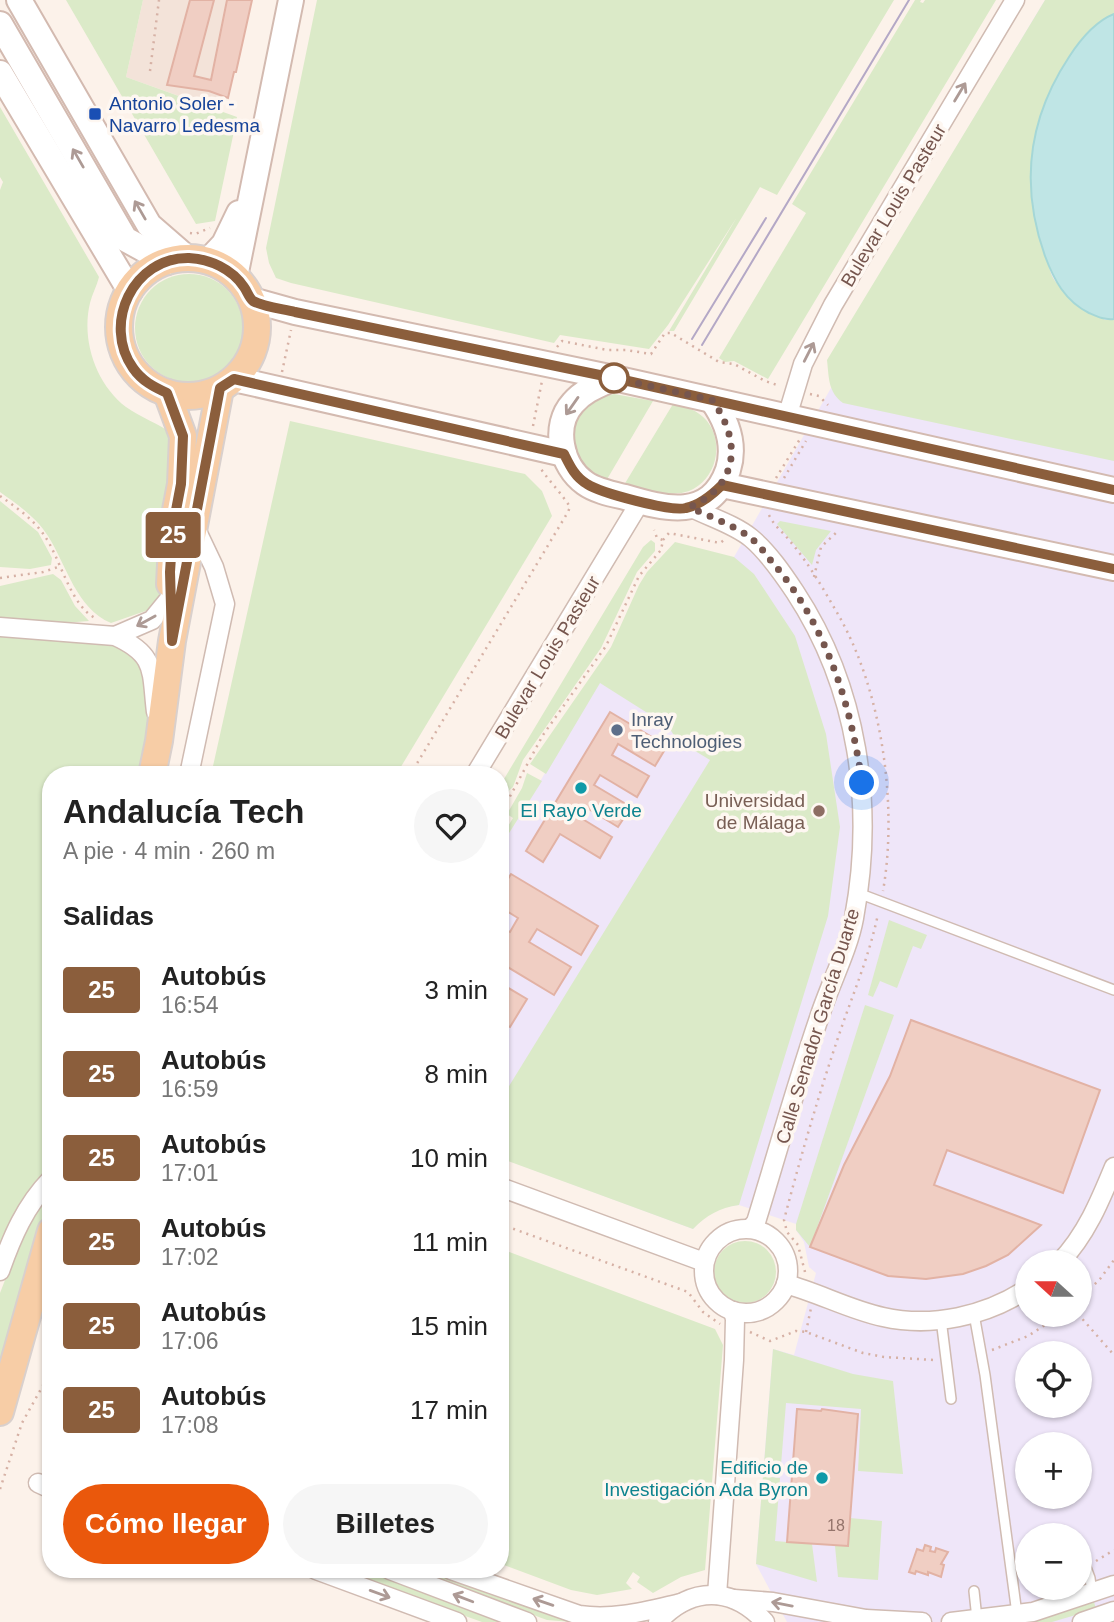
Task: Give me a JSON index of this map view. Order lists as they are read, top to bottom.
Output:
{
  "streets": {
    "street": ["Bulevar Louis Pasteur", "Calle Senador García Duarte"]
  },
  "crossings": [
    ["Bulevar Louis Pasteur", "Calle Senador García Duarte"]
  ],
  "one_way": ["Bulevar Louis Pasteur"],
  "places": {
    "transit": ["Antonio Soler - Navarro Ledesma"],
    "other": [
      "Inray Technologies",
      "El Rayo Verde",
      "Universidad de Málaga",
      "Edificio de Investigación Ada Byron"
    ]
  },
  "lines": ["bus line 25"],
  "house_numbers": ["18"],
  "north": "left",
  "page": {
    "on_map": "25",
    "heading": [
      ["Andalucía Tech", "A pie · 4 min · 260 m"],
      "Salidas"
    ],
    "list": [
      {
        "mark": "25",
        "name": "Autobús",
        "note": "16:54",
        "value": "3 min"
      },
      {
        "mark": "25",
        "name": "Autobús",
        "note": "16:59",
        "value": "8 min"
      },
      {
        "mark": "25",
        "name": "Autobús",
        "note": "17:01",
        "value": "10 min"
      },
      {
        "mark": "25",
        "name": "Autobús",
        "note": "17:02",
        "value": "11 min"
      },
      {
        "mark": "25",
        "name": "Autobús",
        "note": "17:06",
        "value": "15 min"
      },
      {
        "mark": "25",
        "name": "Autobús",
        "note": "17:08",
        "value": "17 min"
      }
    ],
    "map_buttons": ["+", "−"],
    "buttons": ["Cómo llegar", "Billetes"]
  }
}
